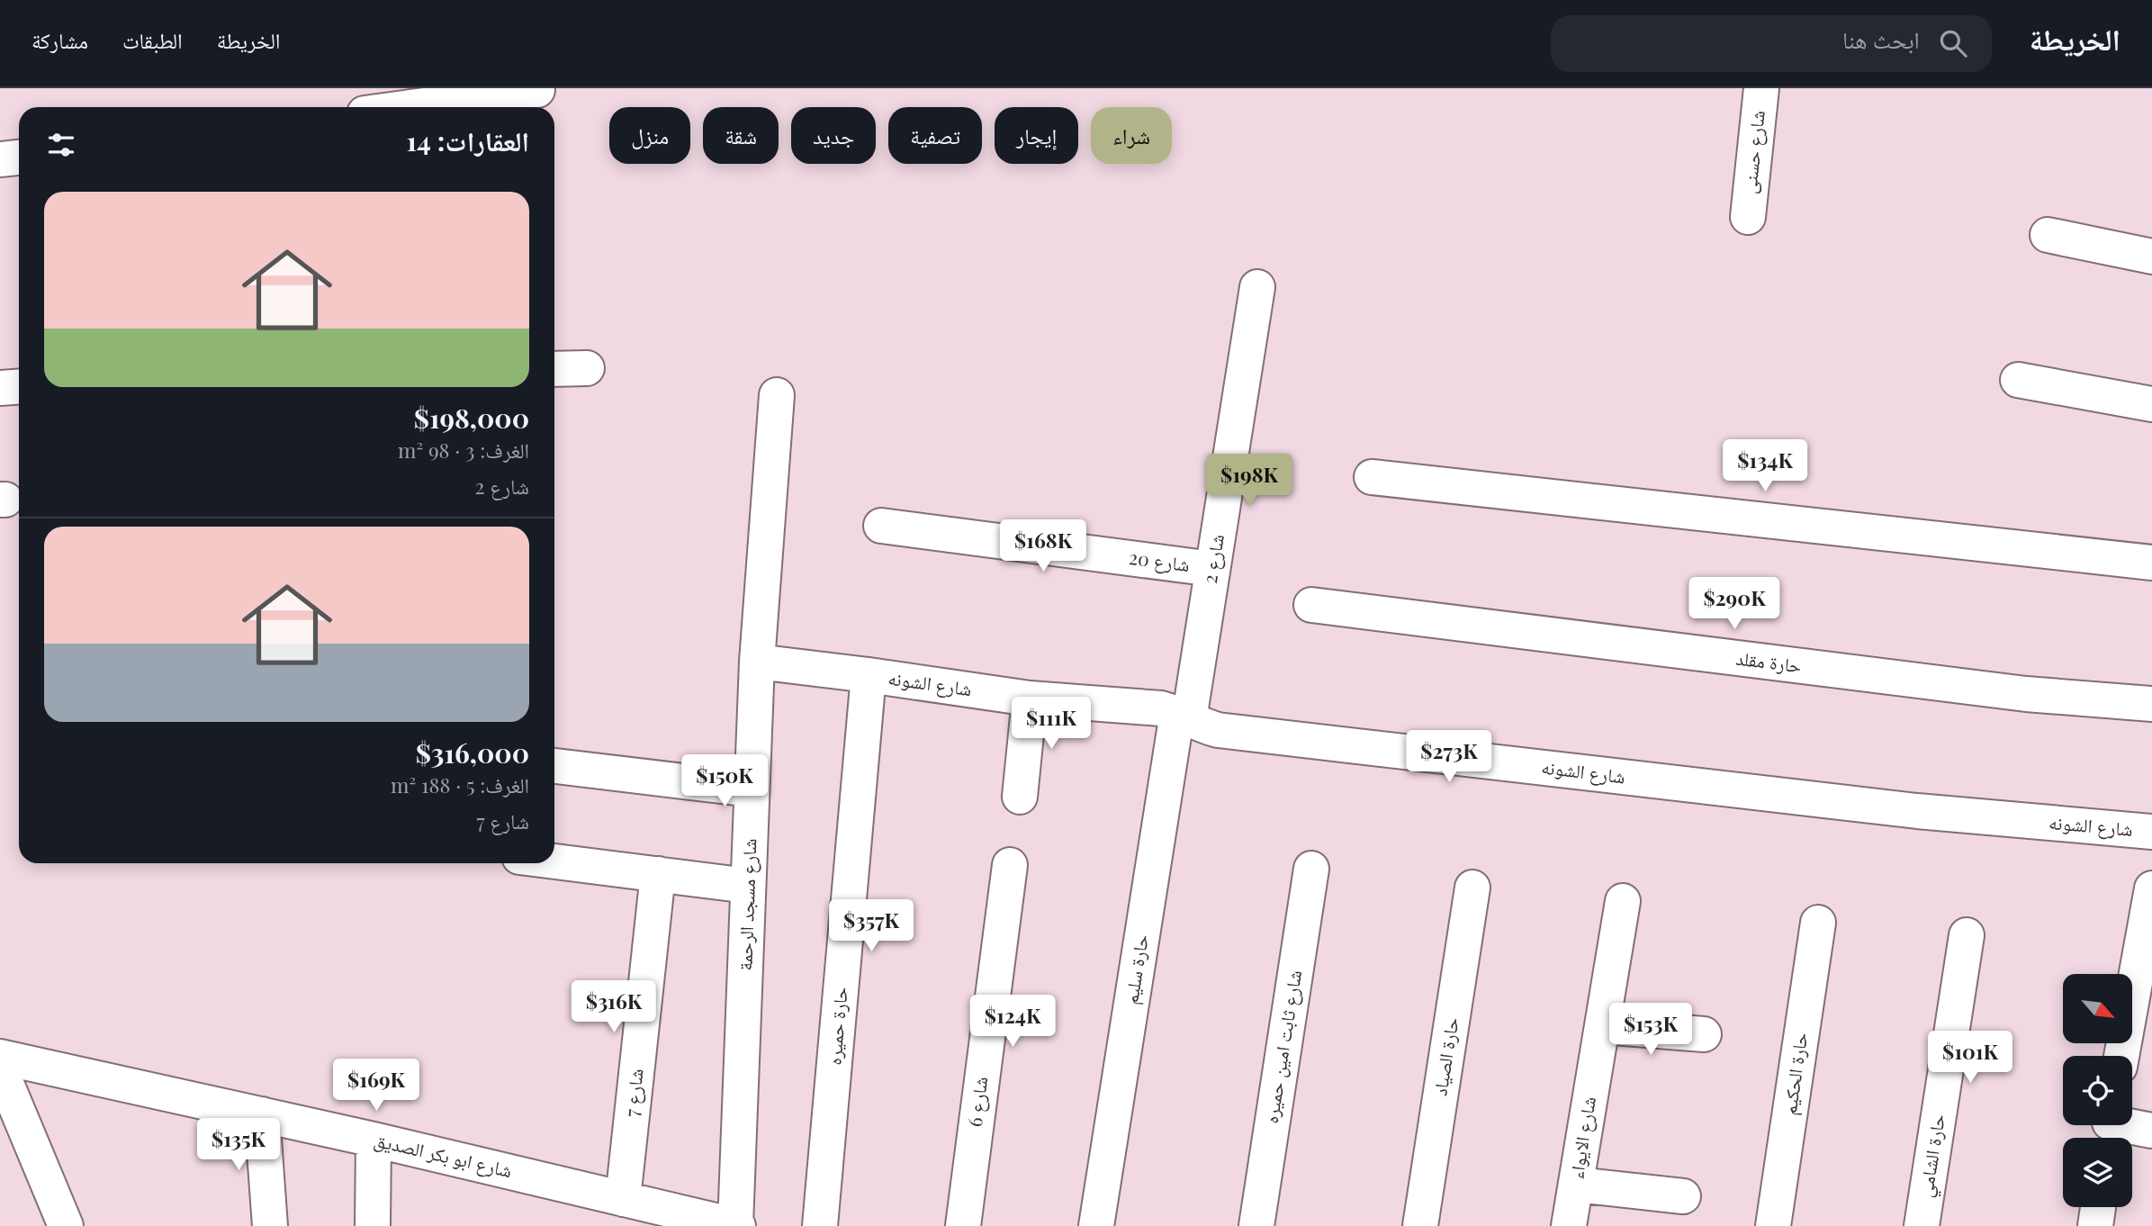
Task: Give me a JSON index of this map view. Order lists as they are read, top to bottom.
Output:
{
  "streets": {
    "street": [
      "شارع حسنى",
      "شارع 2",
      "شارع 20",
      "حارة مقلد",
      "شارع الشونه",
      "شارع مسجد الرحمة",
      "حارة سليم",
      "حارة حميره",
      "شارع ثابت امين حميره",
      "حارة الصياد",
      "حارة الحكيم",
      "شارع 7",
      "شارع 6",
      "شارع الايواء",
      "شارع ابو بكر الصديق",
      "حارة الشامي"
    ]
  },
  "crossings": [
    ["شارع 2", "شارع 20"],
    ["شارع 2", "شارع الشونه"],
    ["شارع 2", "حارة سليم"],
    ["شارع الشونه", "شارع مسجد الرحمة"],
    ["شارع الشونه", "حارة سليم"],
    ["شارع الشونه", "حارة حميره"],
    ["شارع مسجد الرحمة", "شارع ابو بكر الصديق"],
    ["شارع 7", "شارع ابو بكر الصديق"]
  ],
  "north": "bottom right",
  "page": {
    "header": "الخريطة",
    "search": "ابحث هنا",
    "nav": ["الخريطة", "الطبقات", "مشاركة"],
    "chip": [
      "شراء",
      "إيجار",
      "تصفية",
      "جديد",
      "شقة",
      "منزل"
    ],
    "heading": "العقارات: 14",
    "list": [
      {
        "name": "$198,000",
        "note": "الغرف: 3 · 98 m² · شارع 2"
      },
      {
        "name": "$316,000",
        "note": "الغرف: 5 · 188 m² · شارع 7"
      }
    ],
    "price": [
      "$134K",
      "$198K",
      "$168K",
      "$290K",
      "$111K",
      "$273K",
      "$150K",
      "$357K",
      "$316K",
      "$124K",
      "$153K",
      "$101K",
      "$169K",
      "$135K"
    ]
  }
}
